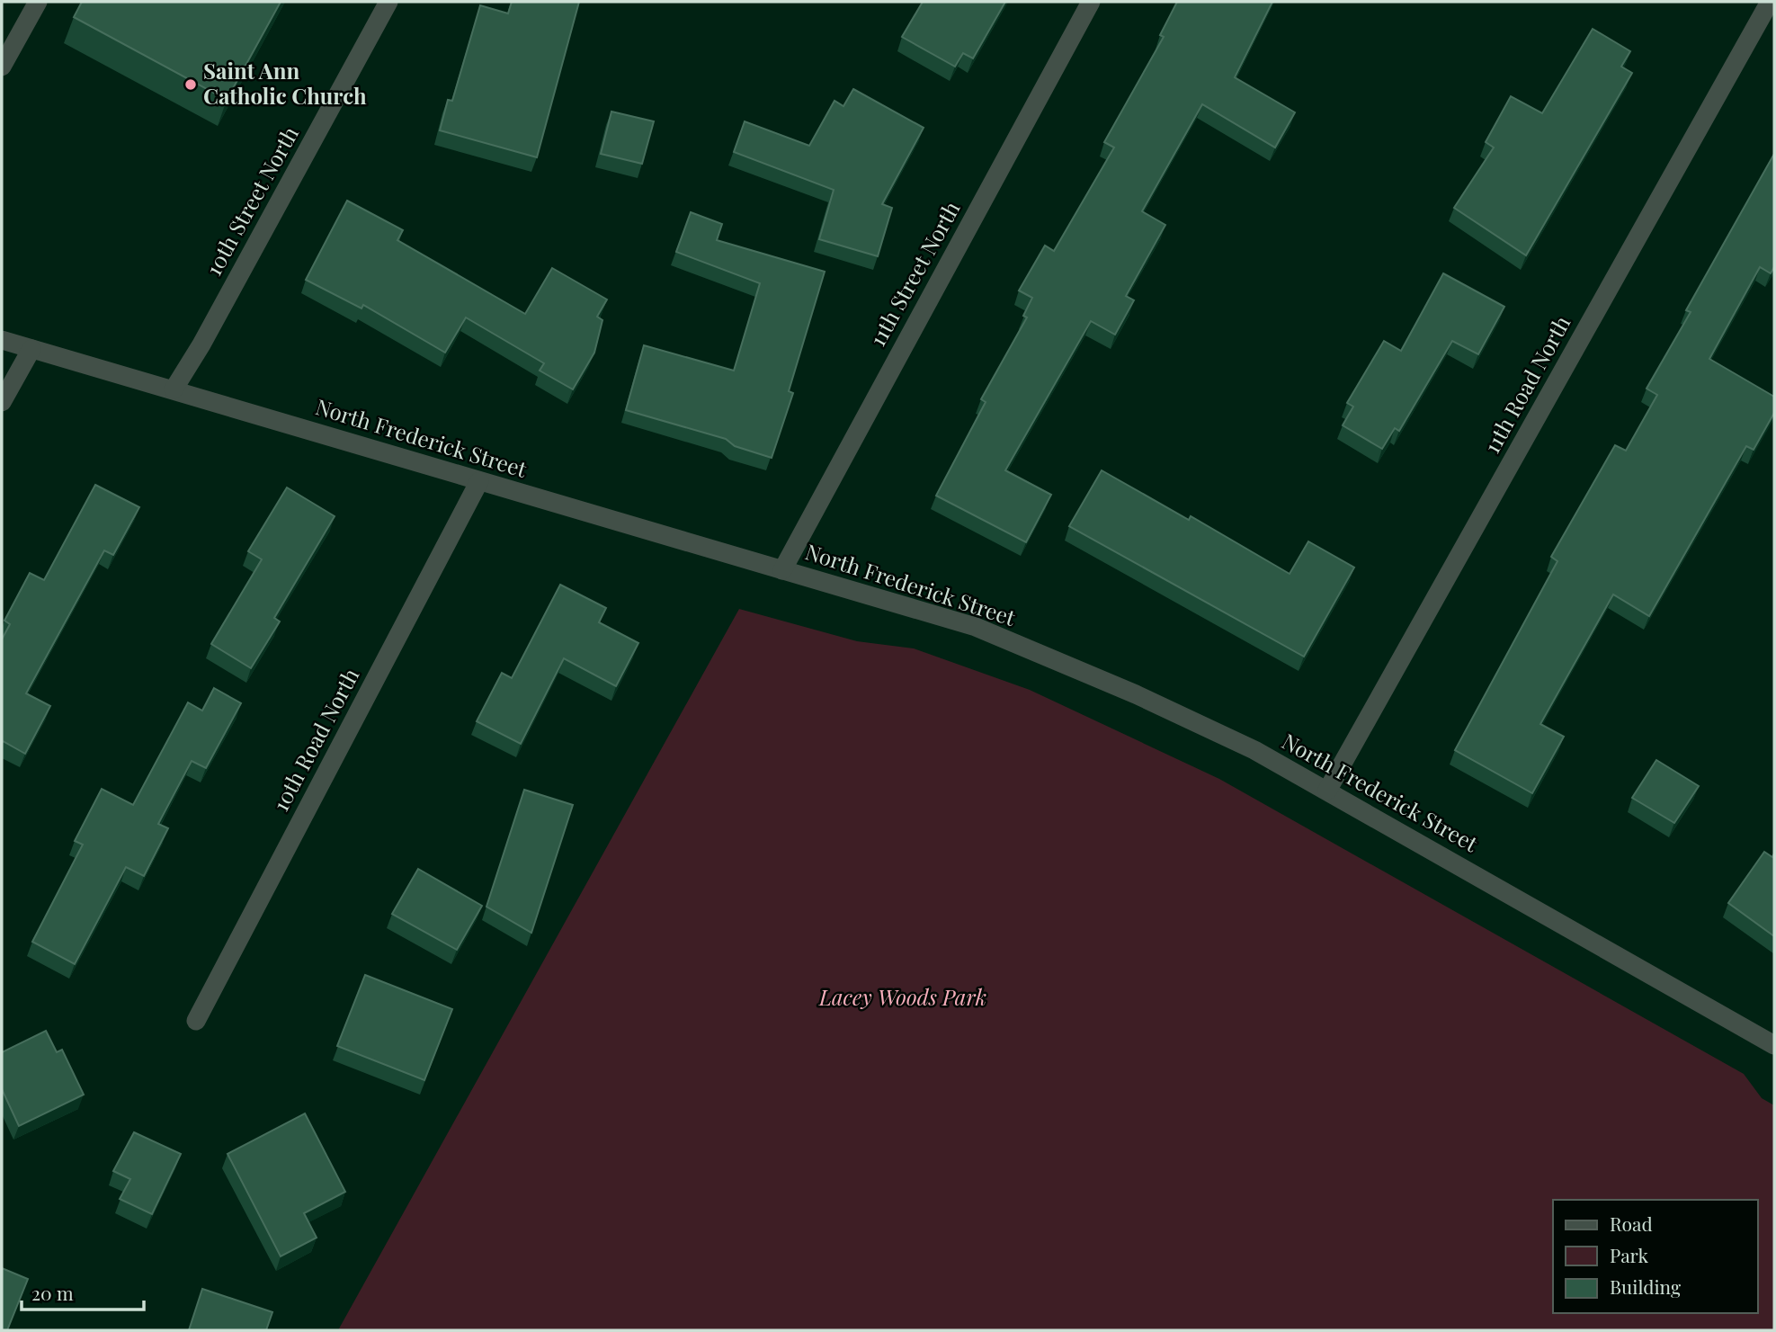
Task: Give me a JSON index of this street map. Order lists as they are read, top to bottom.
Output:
{
  "streets": {
    "street": [
      "10th Street North",
      "11th Street North",
      "11th Road North",
      "North Frederick Street",
      "10th Road North"
    ]
  },
  "crossings": [
    ["10th Street North", "North Frederick Street"],
    ["11th Street North", "North Frederick Street"],
    ["11th Road North", "North Frederick Street"],
    ["North Frederick Street", "10th Road North"]
  ],
  "parks": ["Lacey Woods Park"],
  "places": ["Saint Ann Catholic Church"],
  "legend": ["Road", "Park", "Building"],
  "scale_bar": "20 m"
}
